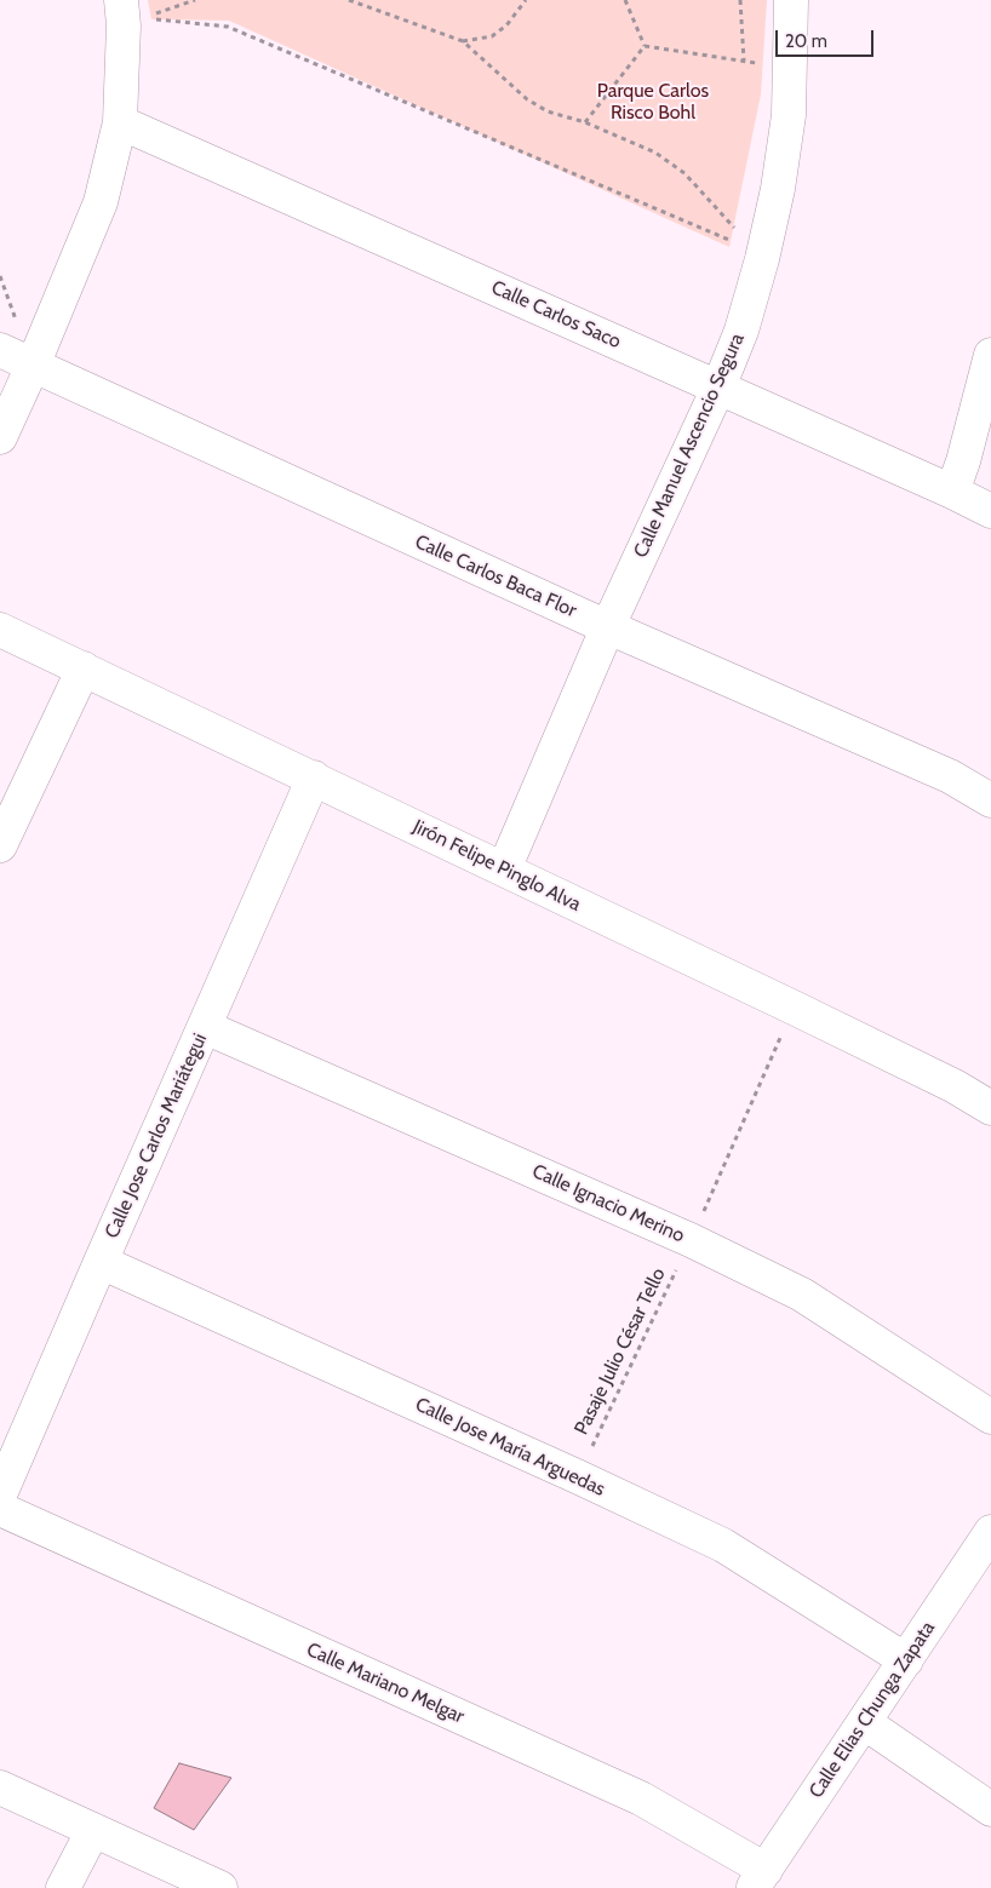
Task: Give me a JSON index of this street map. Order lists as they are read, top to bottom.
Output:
{
  "streets": {
    "street": [
      "Calle Carlos Saco",
      "Calle Manuel Ascencio Segura",
      "Calle Carlos Baca Flor",
      "Jirón Felipe Pinglo Alva",
      "Calle Jose Carlos Mariátegui",
      "Calle Ignacio Merino",
      "Calle Jose María Arguedas",
      "Calle Mariano Melgar",
      "Calle Elias Chunga Zapata"
    ],
    "path": ["Pasaje Julio César Tello"]
  },
  "crossings": [
    ["Calle Carlos Saco", "Calle Manuel Ascencio Segura"],
    ["Calle Manuel Ascencio Segura", "Calle Carlos Baca Flor"],
    ["Calle Manuel Ascencio Segura", "Jirón Felipe Pinglo Alva"],
    ["Jirón Felipe Pinglo Alva", "Calle Jose Carlos Mariátegui"],
    ["Jirón Felipe Pinglo Alva", "Pasaje Julio César Tello"],
    ["Calle Jose Carlos Mariátegui", "Calle Ignacio Merino"],
    ["Calle Jose Carlos Mariátegui", "Calle Jose María Arguedas"],
    ["Calle Ignacio Merino", "Pasaje Julio César Tello"],
    ["Pasaje Julio César Tello", "Calle Jose María Arguedas"],
    ["Calle Jose María Arguedas", "Calle Elias Chunga Zapata"],
    ["Calle Mariano Melgar", "Calle Elias Chunga Zapata"]
  ],
  "parks": ["Parque Carlos Risco Bohl"],
  "scale_bar": "20 m"
}
